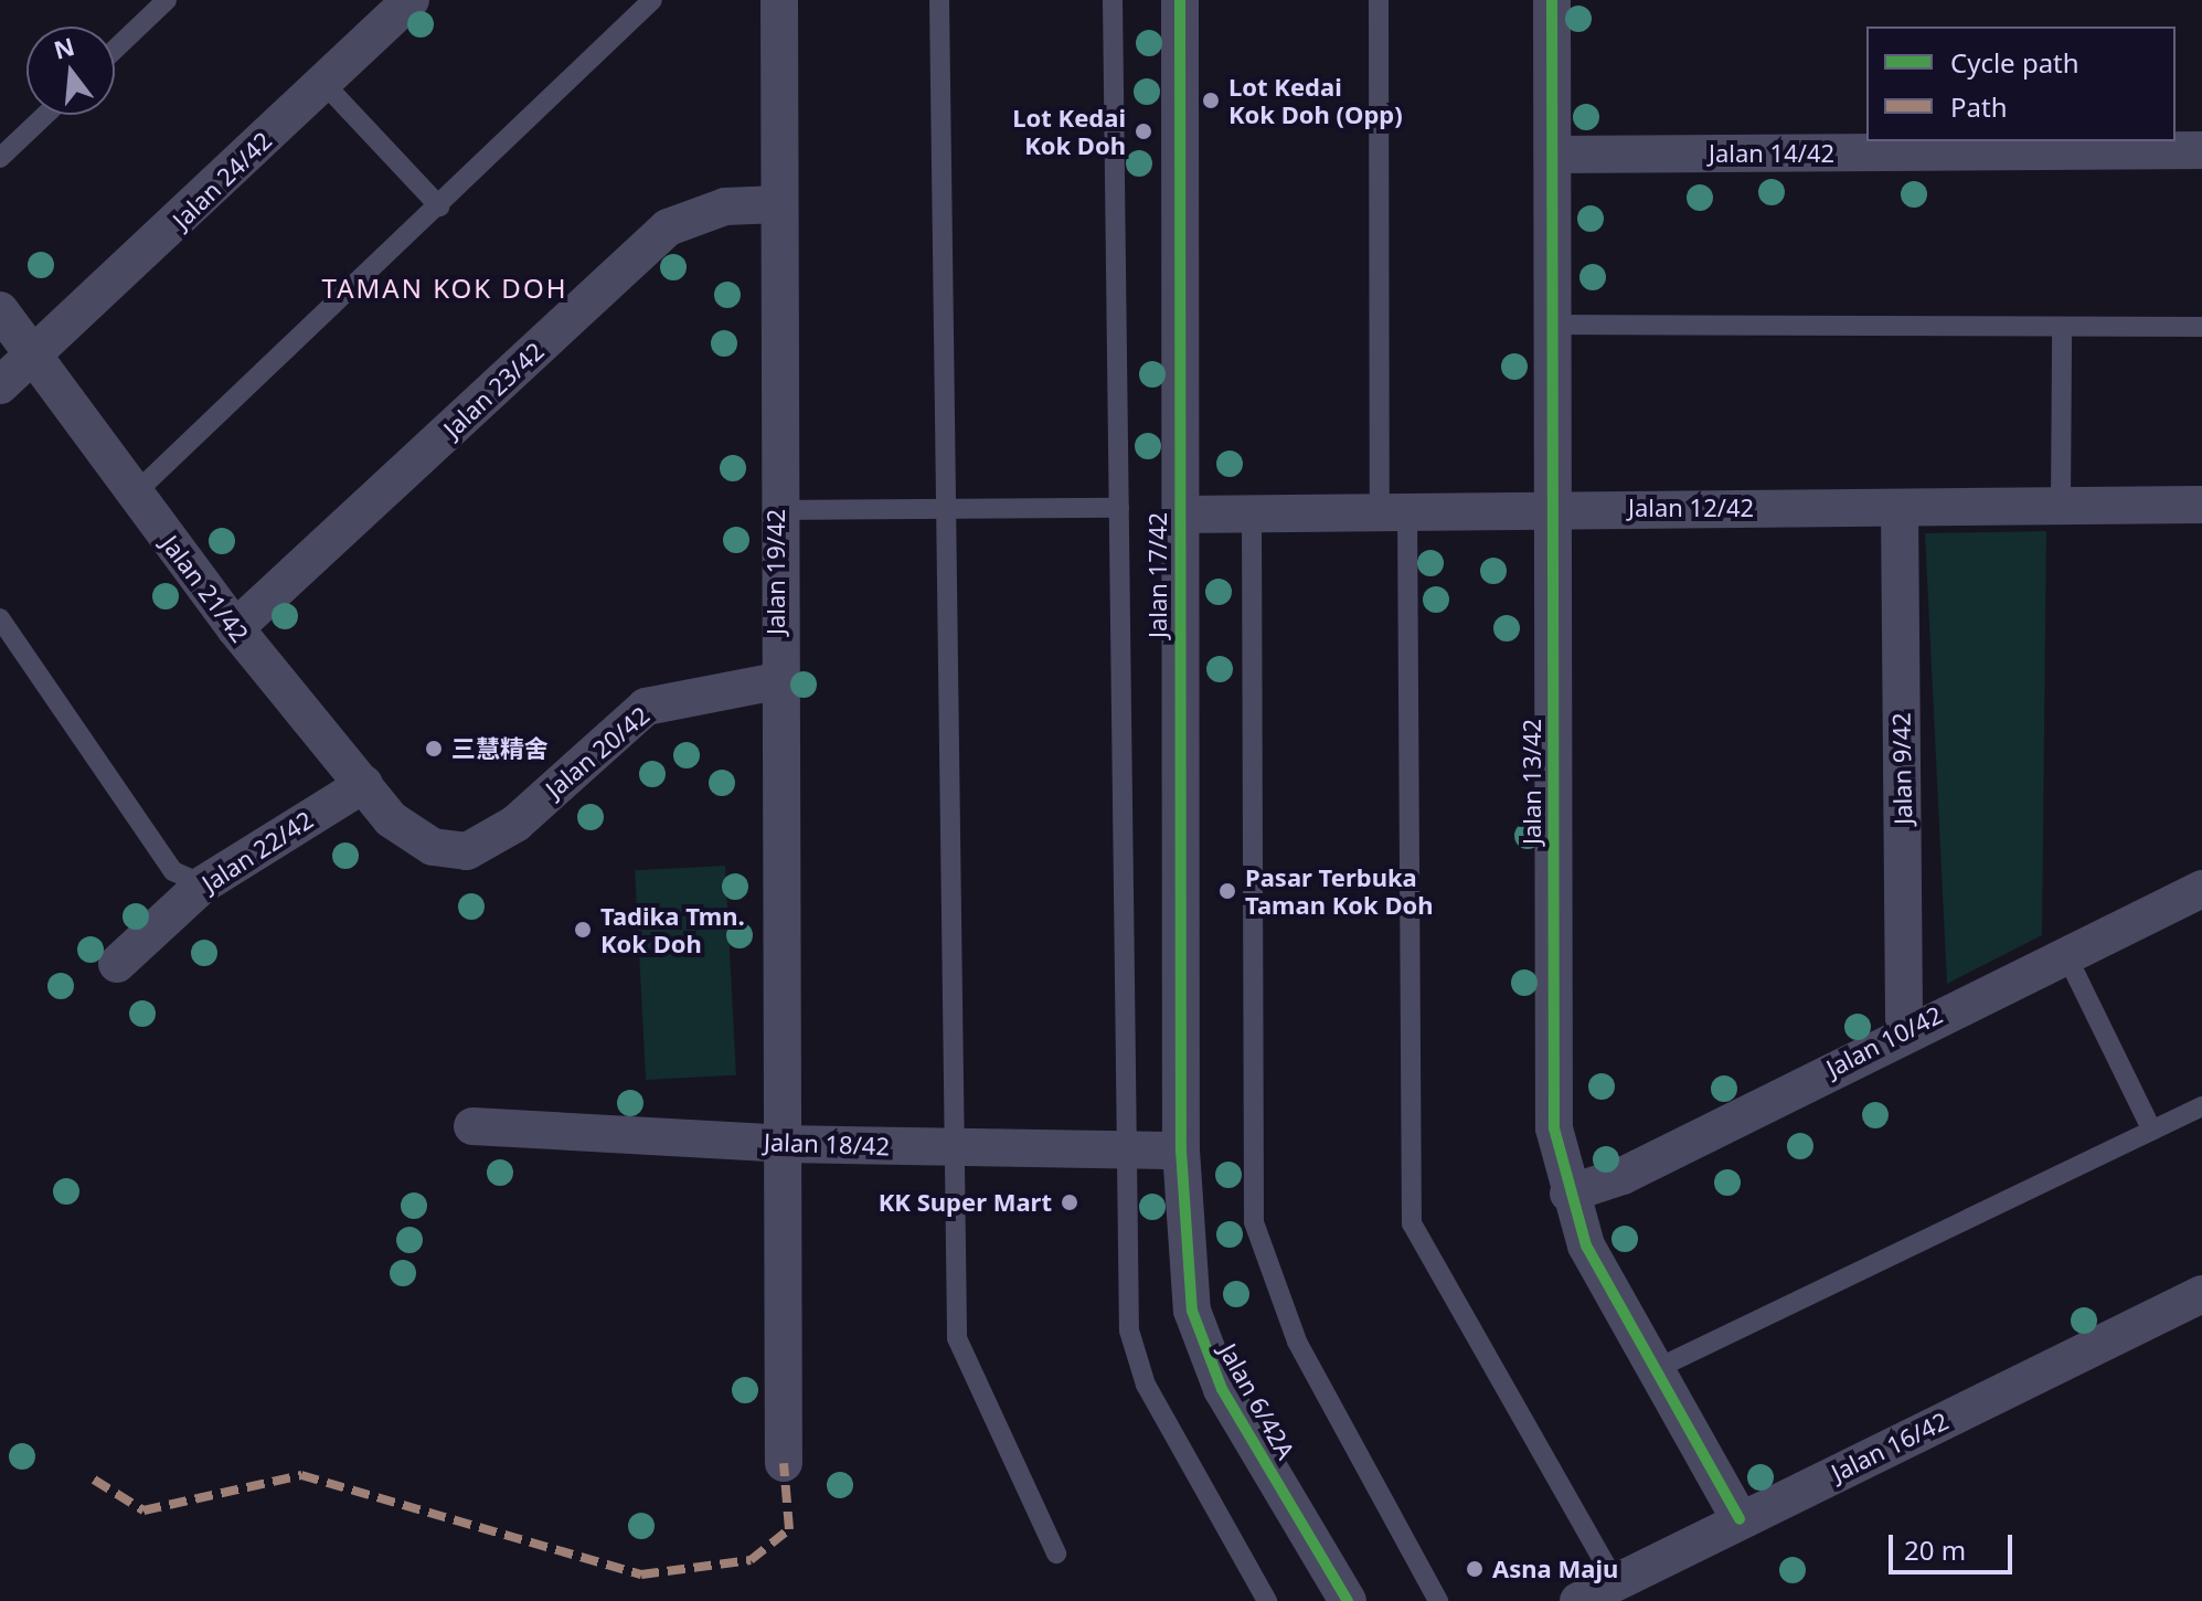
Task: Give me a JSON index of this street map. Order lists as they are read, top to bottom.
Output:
{
  "streets": {
    "street": [
      "Jalan 14/42",
      "Jalan 24/42",
      "Jalan 23/42",
      "Jalan 12/42",
      "Jalan 19/42",
      "Jalan 17/42",
      "Jalan 21/42",
      "Jalan 20/42",
      "Jalan 9/42",
      "Jalan 13/42",
      "Jalan 22/42",
      "Jalan 10/42",
      "Jalan 18/42",
      "Jalan 6/42A",
      "Jalan 16/42"
    ]
  },
  "crossings": [
    ["Jalan 14/42", "Jalan 13/42"],
    ["Jalan 24/42", "Jalan 21/42"],
    ["Jalan 23/42", "Jalan 19/42"],
    ["Jalan 23/42", "Jalan 21/42"],
    ["Jalan 12/42", "Jalan 17/42"],
    ["Jalan 12/42", "Jalan 9/42"],
    ["Jalan 12/42", "Jalan 13/42"],
    ["Jalan 19/42", "Jalan 20/42"],
    ["Jalan 19/42", "Jalan 18/42"],
    ["Jalan 17/42", "Jalan 18/42"],
    ["Jalan 17/42", "Jalan 6/42A"],
    ["Jalan 21/42", "Jalan 20/42"],
    ["Jalan 21/42", "Jalan 22/42"],
    ["Jalan 9/42", "Jalan 10/42"],
    ["Jalan 13/42", "Jalan 10/42"],
    ["Jalan 13/42", "Jalan 16/42"],
    ["Jalan 18/42", "Jalan 6/42A"]
  ],
  "districts": ["TAMAN KOK DOH"],
  "places": [
    "Lot Kedai Kok Doh (Opp)",
    "Lot Kedai Kok Doh",
    "三慧精舍",
    "Pasar Terbuka Taman Kok Doh",
    "Tadika Tmn. Kok Doh",
    "KK Super Mart",
    "Asna Maju"
  ],
  "legend": ["Cycle path", "Path"],
  "scale_bar": "20 m",
  "north": "top"
}
